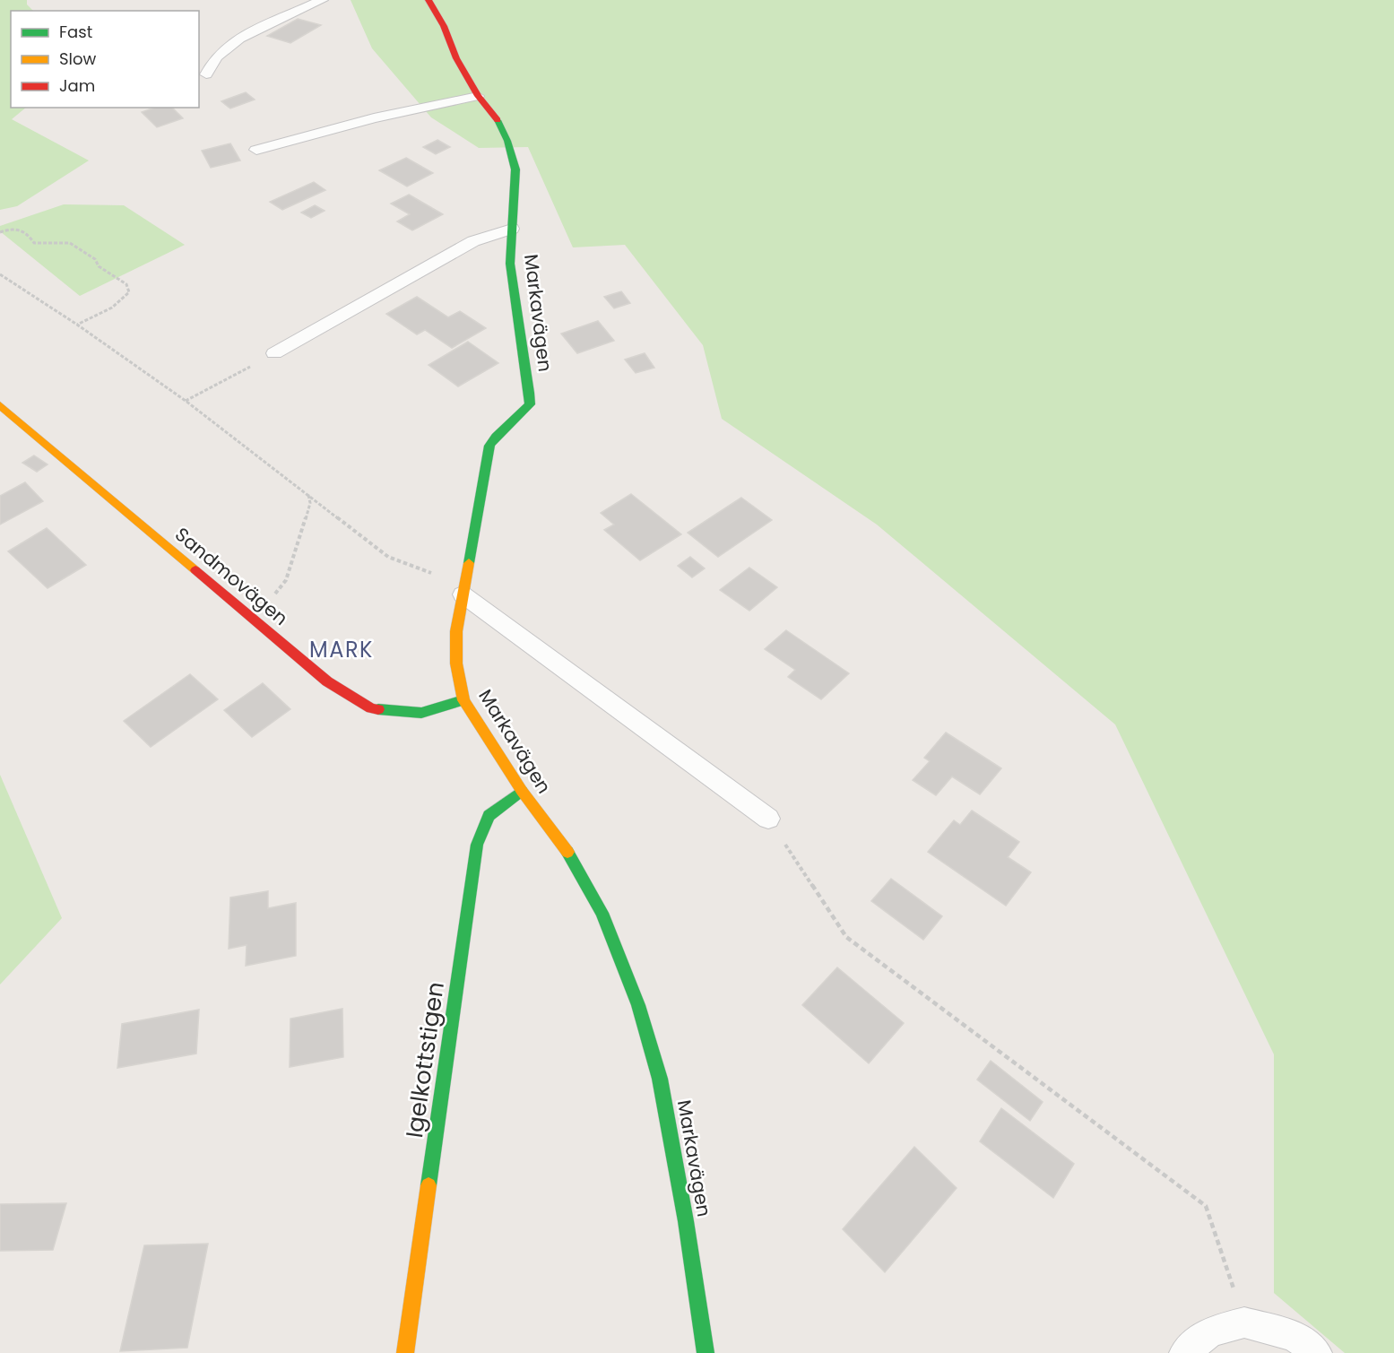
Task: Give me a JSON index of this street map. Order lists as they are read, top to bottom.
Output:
{
  "streets": {
    "street": ["Markavägen", "Sandmovägen", "Igelkottstigen"]
  },
  "crossings": [
    ["Markavägen", "Sandmovägen"],
    ["Markavägen", "Igelkottstigen"]
  ],
  "districts": ["MARK"],
  "legend": ["Fast", "Slow", "Jam"]
}
